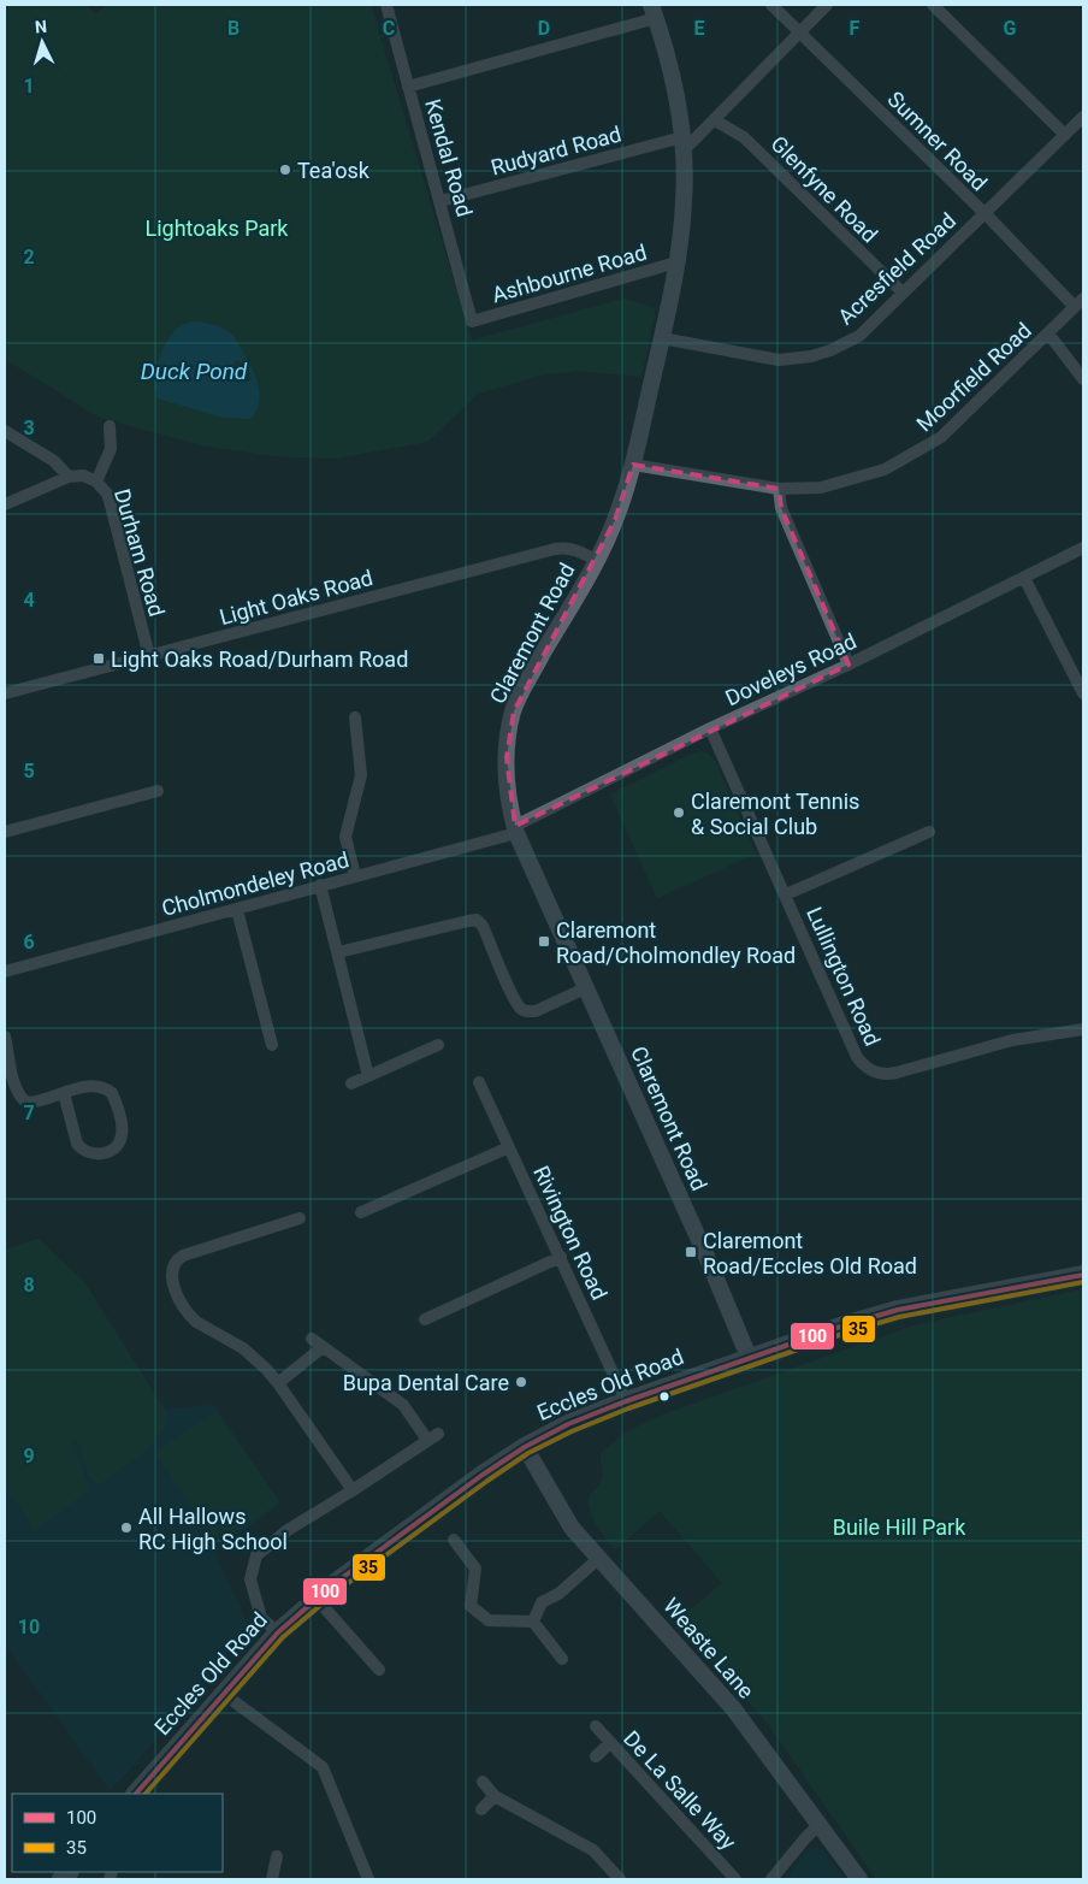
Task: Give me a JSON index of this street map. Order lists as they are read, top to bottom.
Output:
{
  "streets": {
    "main road": ["Claremont Road", "Eccles Old Road", "Weaste Lane"],
    "street": [
      "Sumner Road",
      "Rudyard Road",
      "Kendal Road",
      "Glenfyne Road",
      "Acresfield Road",
      "Ashbourne Road",
      "Moorfield Road",
      "Durham Road",
      "Light Oaks Road",
      "Doveleys Road",
      "Cholmondeley Road",
      "Lullington Road",
      "Rivington Road",
      "De La Salle Way"
    ]
  },
  "crossings": [
    ["Sumner Road", "Acresfield Road"],
    ["Sumner Road", "Moorfield Road"],
    ["Rudyard Road", "Kendal Road"],
    ["Rudyard Road", "Claremont Road"],
    ["Kendal Road", "Ashbourne Road"],
    ["Glenfyne Road", "Acresfield Road"],
    ["Acresfield Road", "Claremont Road"],
    ["Ashbourne Road", "Claremont Road"],
    ["Moorfield Road", "Claremont Road"],
    ["Durham Road", "Light Oaks Road"],
    ["Light Oaks Road", "Claremont Road"],
    ["Claremont Road", "Doveleys Road"],
    ["Claremont Road", "Cholmondeley Road"],
    ["Claremont Road", "Eccles Old Road"],
    ["Doveleys Road", "Cholmondeley Road"],
    ["Doveleys Road", "Lullington Road"],
    ["Rivington Road", "Eccles Old Road"],
    ["Eccles Old Road", "Weaste Lane"]
  ],
  "water": ["Duck Pond"],
  "parks": ["Lightoaks Park", "Buile Hill Park"],
  "places": {
    "other": [
      "Tea'osk",
      "Claremont Tennis & Social Club",
      "Bupa Dental Care",
      "All Hallows RC High School"
    ],
    "transit": ["Light Oaks Road/Durham Road", "Claremont Road/Cholmondley Road", "Claremont Road/Eccles Old Road"]
  },
  "lines": ["transit line 100", "transit line 35"],
  "legend": ["100", "35"],
  "north": "top",
  "grid": {
    "columns": [
      "B",
      "C",
      "D",
      "E",
      "F",
      "G"
    ],
    "rows": [
      "1",
      "2",
      "3",
      "4",
      "5",
      "6",
      "7",
      "8",
      "9",
      "10"
    ]
  }
}
